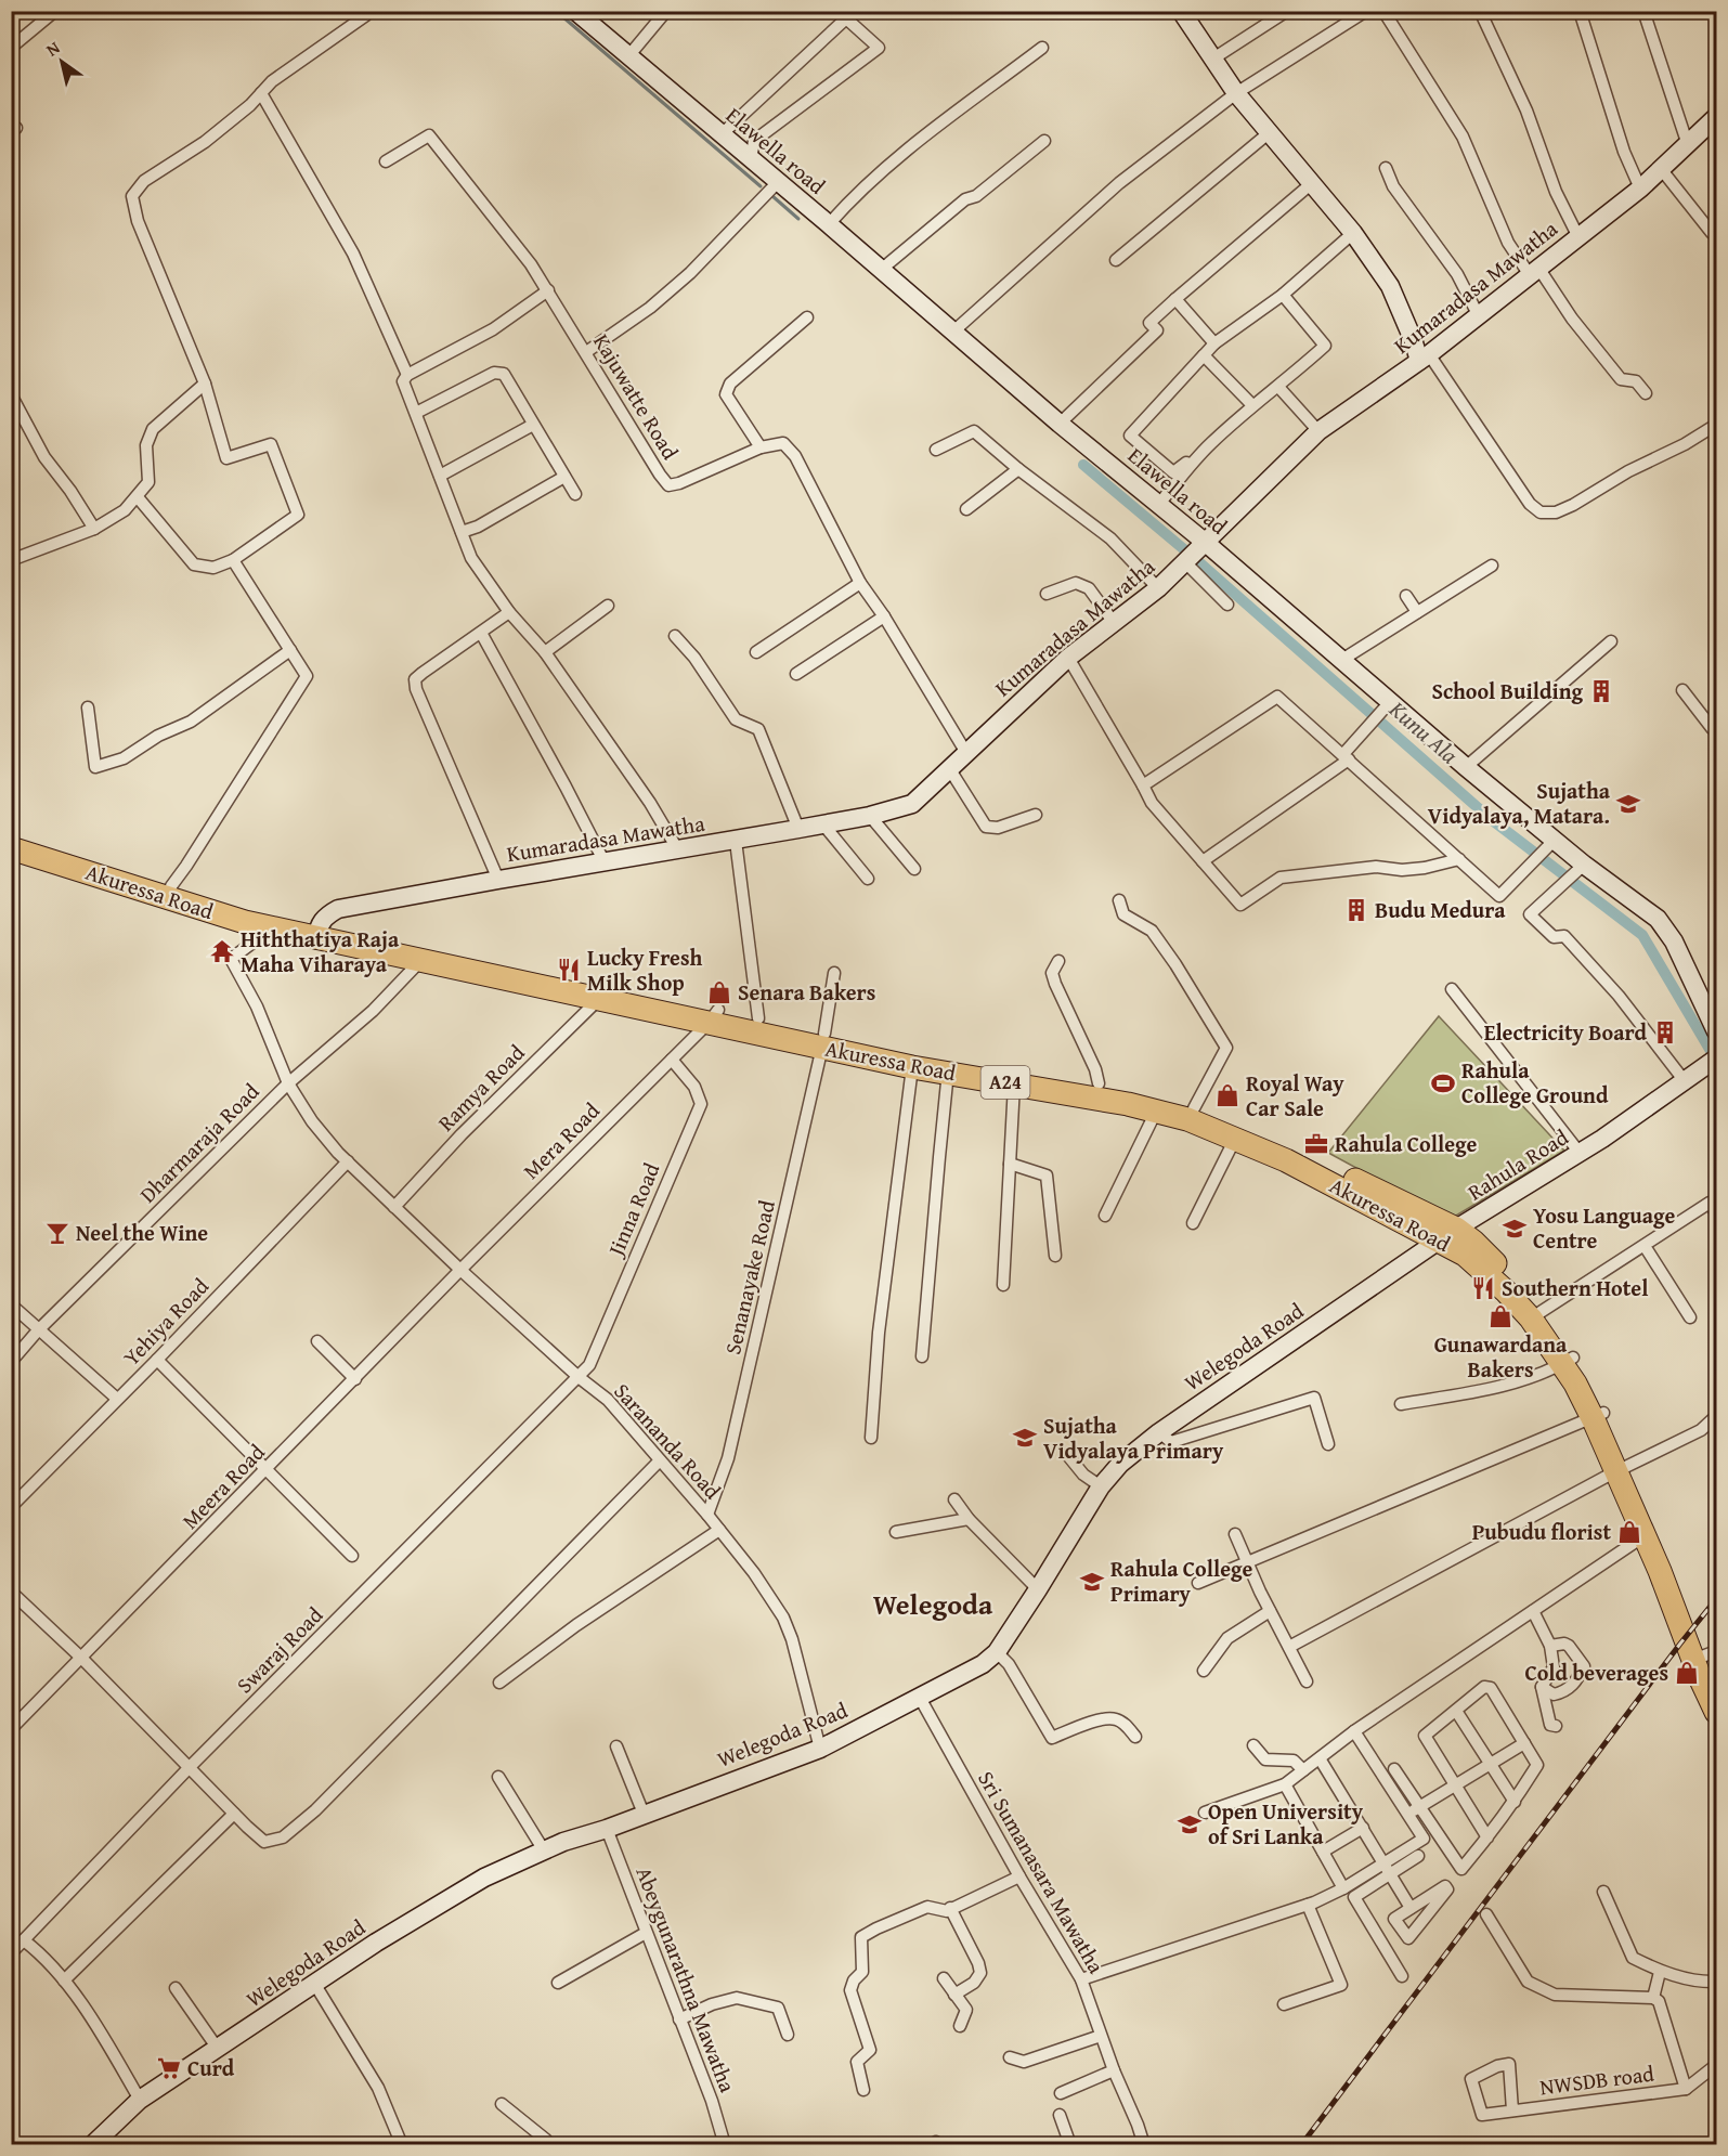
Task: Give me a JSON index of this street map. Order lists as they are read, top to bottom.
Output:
{
  "streets": {
    "highway": ["Akuressa Road", "A24"],
    "street": [
      "Elawella road",
      "Kumaradasa Mawatha",
      "Kajuwatte Road",
      "Ramya Road",
      "Mera Road",
      "Dharmaraja Road",
      "Rahula Road",
      "Jinna Road",
      "Senanayake Road",
      "Yehiya Road",
      "Welegoda Road",
      "Sarananda Road",
      "Meera Road",
      "Swaraj Road",
      "Sri Sumanasara Mawatha",
      "Abeygunarathna Mawatha",
      "NWSDB road"
    ]
  },
  "crossings": [
    ["Elawella road", "Kumaradasa Mawatha"],
    ["Kumaradasa Mawatha", "Kajuwatte Road"],
    ["Kumaradasa Mawatha", "Akuressa Road"],
    ["Akuressa Road", "Ramya Road"],
    ["Akuressa Road", "Mera Road"],
    ["Akuressa Road", "Dharmaraja Road"],
    ["Akuressa Road", "Rahula Road"],
    ["Akuressa Road", "Senanayake Road"],
    ["Akuressa Road", "Welegoda Road"],
    ["Akuressa Road", "Sarananda Road"],
    ["Ramya Road", "Sarananda Road"],
    ["Mera Road", "Jinna Road"],
    ["Mera Road", "Sarananda Road"],
    ["Mera Road", "Meera Road"],
    ["Dharmaraja Road", "Sarananda Road"],
    ["Rahula Road", "Welegoda Road"],
    ["Jinna Road", "Sarananda Road"],
    ["Jinna Road", "Swaraj Road"],
    ["Senanayake Road", "Sarananda Road"],
    ["Yehiya Road", "Sarananda Road"],
    ["Welegoda Road", "Sarananda Road"],
    ["Welegoda Road", "Sri Sumanasara Mawatha"],
    ["Welegoda Road", "Abeygunarathna Mawatha"],
    ["Sarananda Road", "Meera Road"],
    ["Sarananda Road", "Swaraj Road"]
  ],
  "districts": ["Welegoda"],
  "water": ["Kunu Ala"],
  "places": {
    "building": ["School Building", "Budu Medura", "Electricity Board"],
    "school or university": [
      "Sujatha Vidyalaya, Matara.",
      "Yosu Language Centre",
      "Sujatha Vidyalaya Primary",
      "Rahula College Primary",
      "Open University of Sri Lanka"
    ],
    "temple": ["Hiththatiya Raja Maha Viharaya"],
    "restaurant": ["Lucky Fresh Milk Shop", "Southern Hotel"],
    "shop": [
      "Senara Bakers",
      "Royal Way Car Sale",
      "Gunawardana Bakers",
      "Pubudu florist",
      "Cold beverages"
    ],
    "sports": ["Rahula College Ground"],
    "office": ["Rahula College"],
    "bar": ["Neel the Wine"],
    "supermarket": ["Curd"]
  },
  "north": "top left"
}
